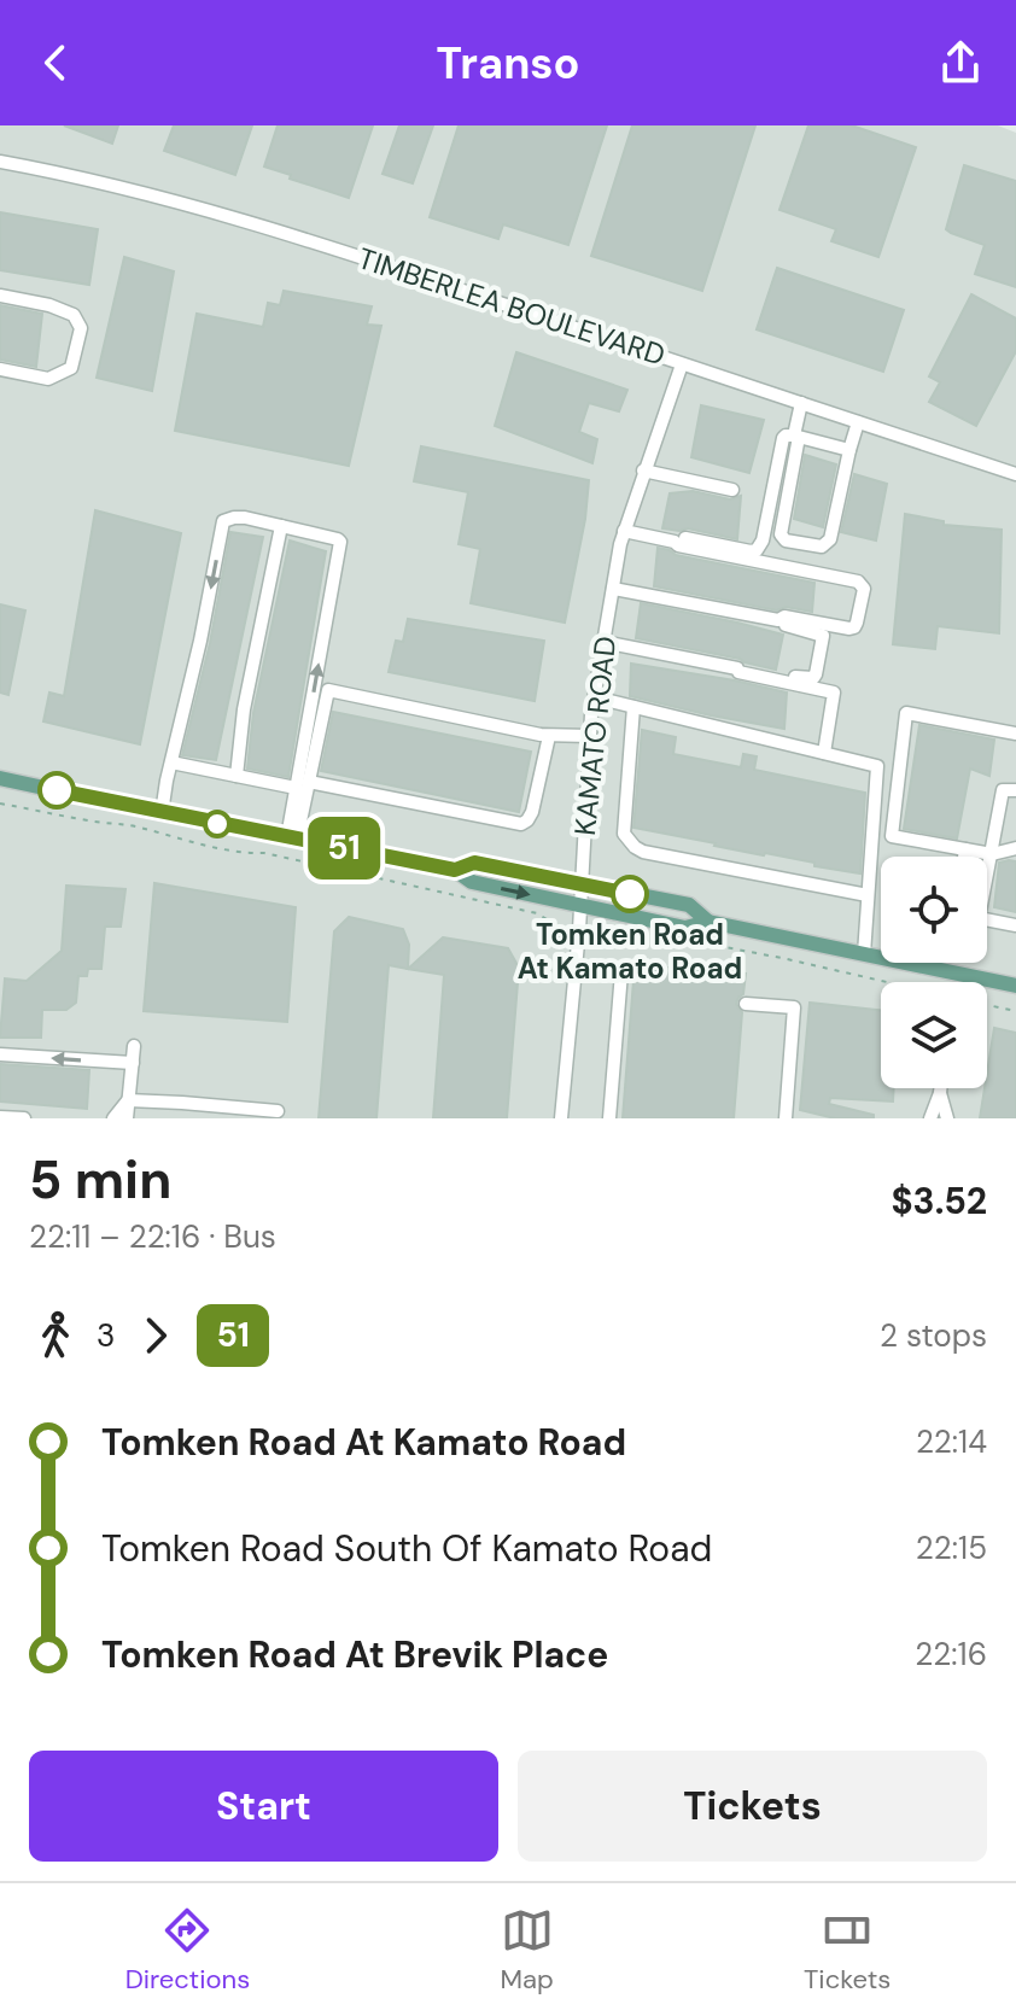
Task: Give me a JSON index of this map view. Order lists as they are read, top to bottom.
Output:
{
  "streets": {
    "street": ["TIMBERLEA BOULEVARD", "KAMATO ROAD"]
  },
  "crossings": [
    ["TIMBERLEA BOULEVARD", "KAMATO ROAD"]
  ],
  "places": ["Tomken Road At Kamato Road"],
  "lines": ["bus line 51"],
  "page": {
    "header": "Transo",
    "on_map": "51",
    "heading": ["5 min", "22:11 – 22:16 · Bus", "$3.52"],
    "legs": ["3", "51", "2 stops"],
    "list": [
      {
        "name": "Tomken Road At Kamato Road",
        "value": "22:14"
      },
      {
        "name": "Tomken Road South Of Kamato Road",
        "value": "22:15"
      },
      {
        "name": "Tomken Road At Brevik Place",
        "value": "22:16"
      }
    ],
    "buttons": ["Start", "Tickets"],
    "tabs": ["Directions", "Map", "Tickets"]
  }
}
